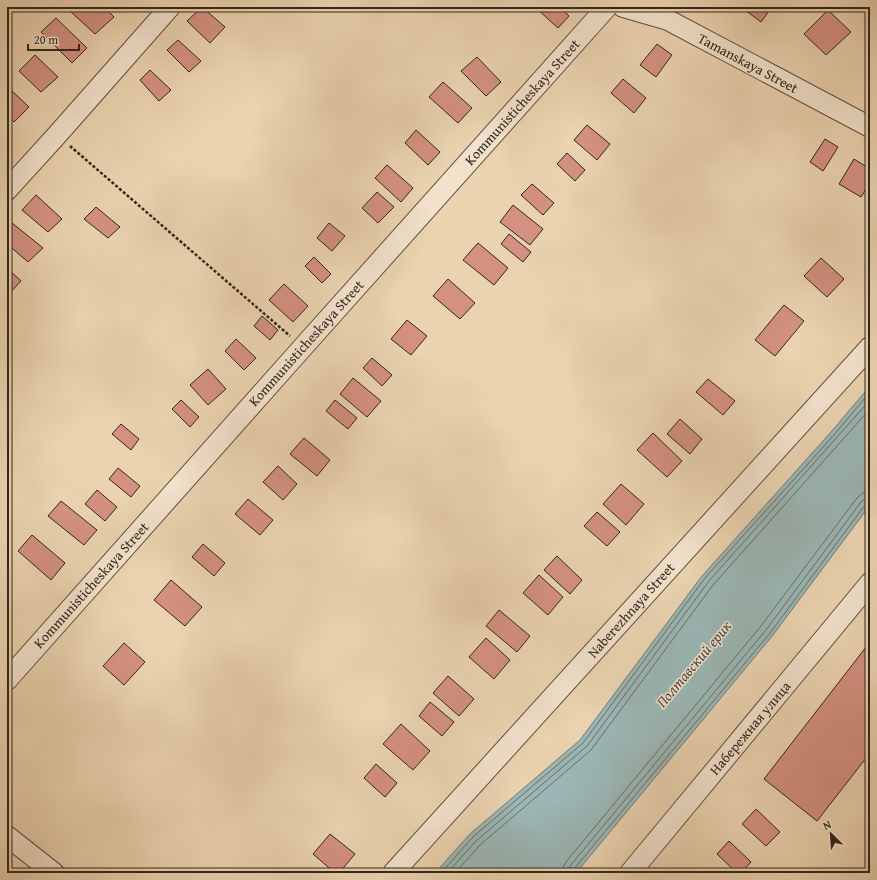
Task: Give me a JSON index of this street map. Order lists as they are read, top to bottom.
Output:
{
  "streets": {
    "street": [
      "Tamanskaya Street",
      "Kommunisticheskaya Street",
      "Naberezhnaya Street",
      "Набережная улица"
    ]
  },
  "water": ["Полтавский ерик"],
  "scale_bar": "20 m",
  "north": "top left"
}
